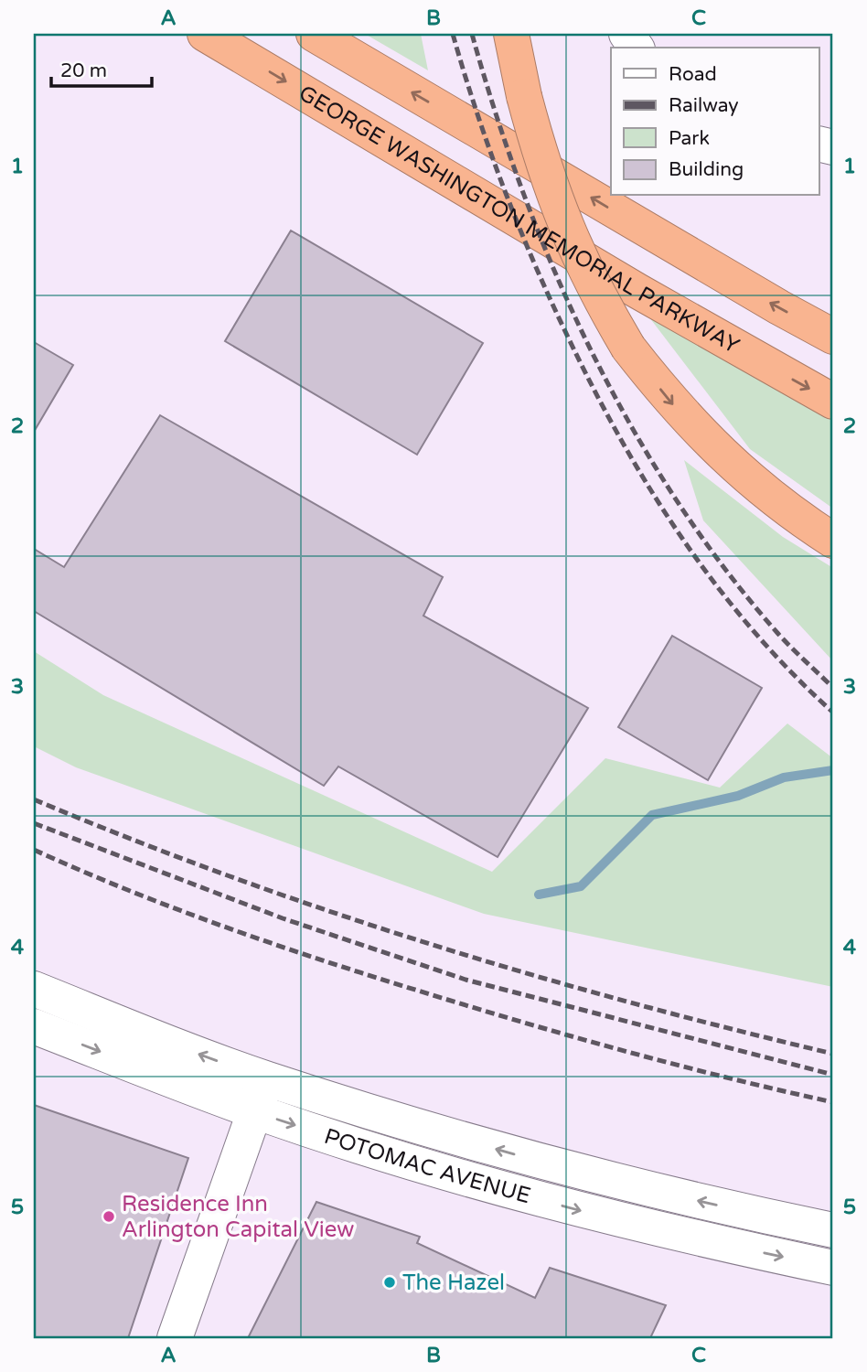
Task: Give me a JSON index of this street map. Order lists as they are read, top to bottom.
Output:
{
  "streets": {
    "highway": ["GEORGE WASHINGTON MEMORIAL PARKWAY"],
    "street": ["POTOMAC AVENUE"]
  },
  "places": ["Residence Inn Arlington Capital View", "The Hazel"],
  "legend": [
    "Road",
    "Railway",
    "Park",
    "Building"
  ],
  "scale_bar": "20 m",
  "grid": {
    "columns": ["A", "B", "C"],
    "rows": [
      "1",
      "2",
      "3",
      "4",
      "5"
    ]
  }
}
